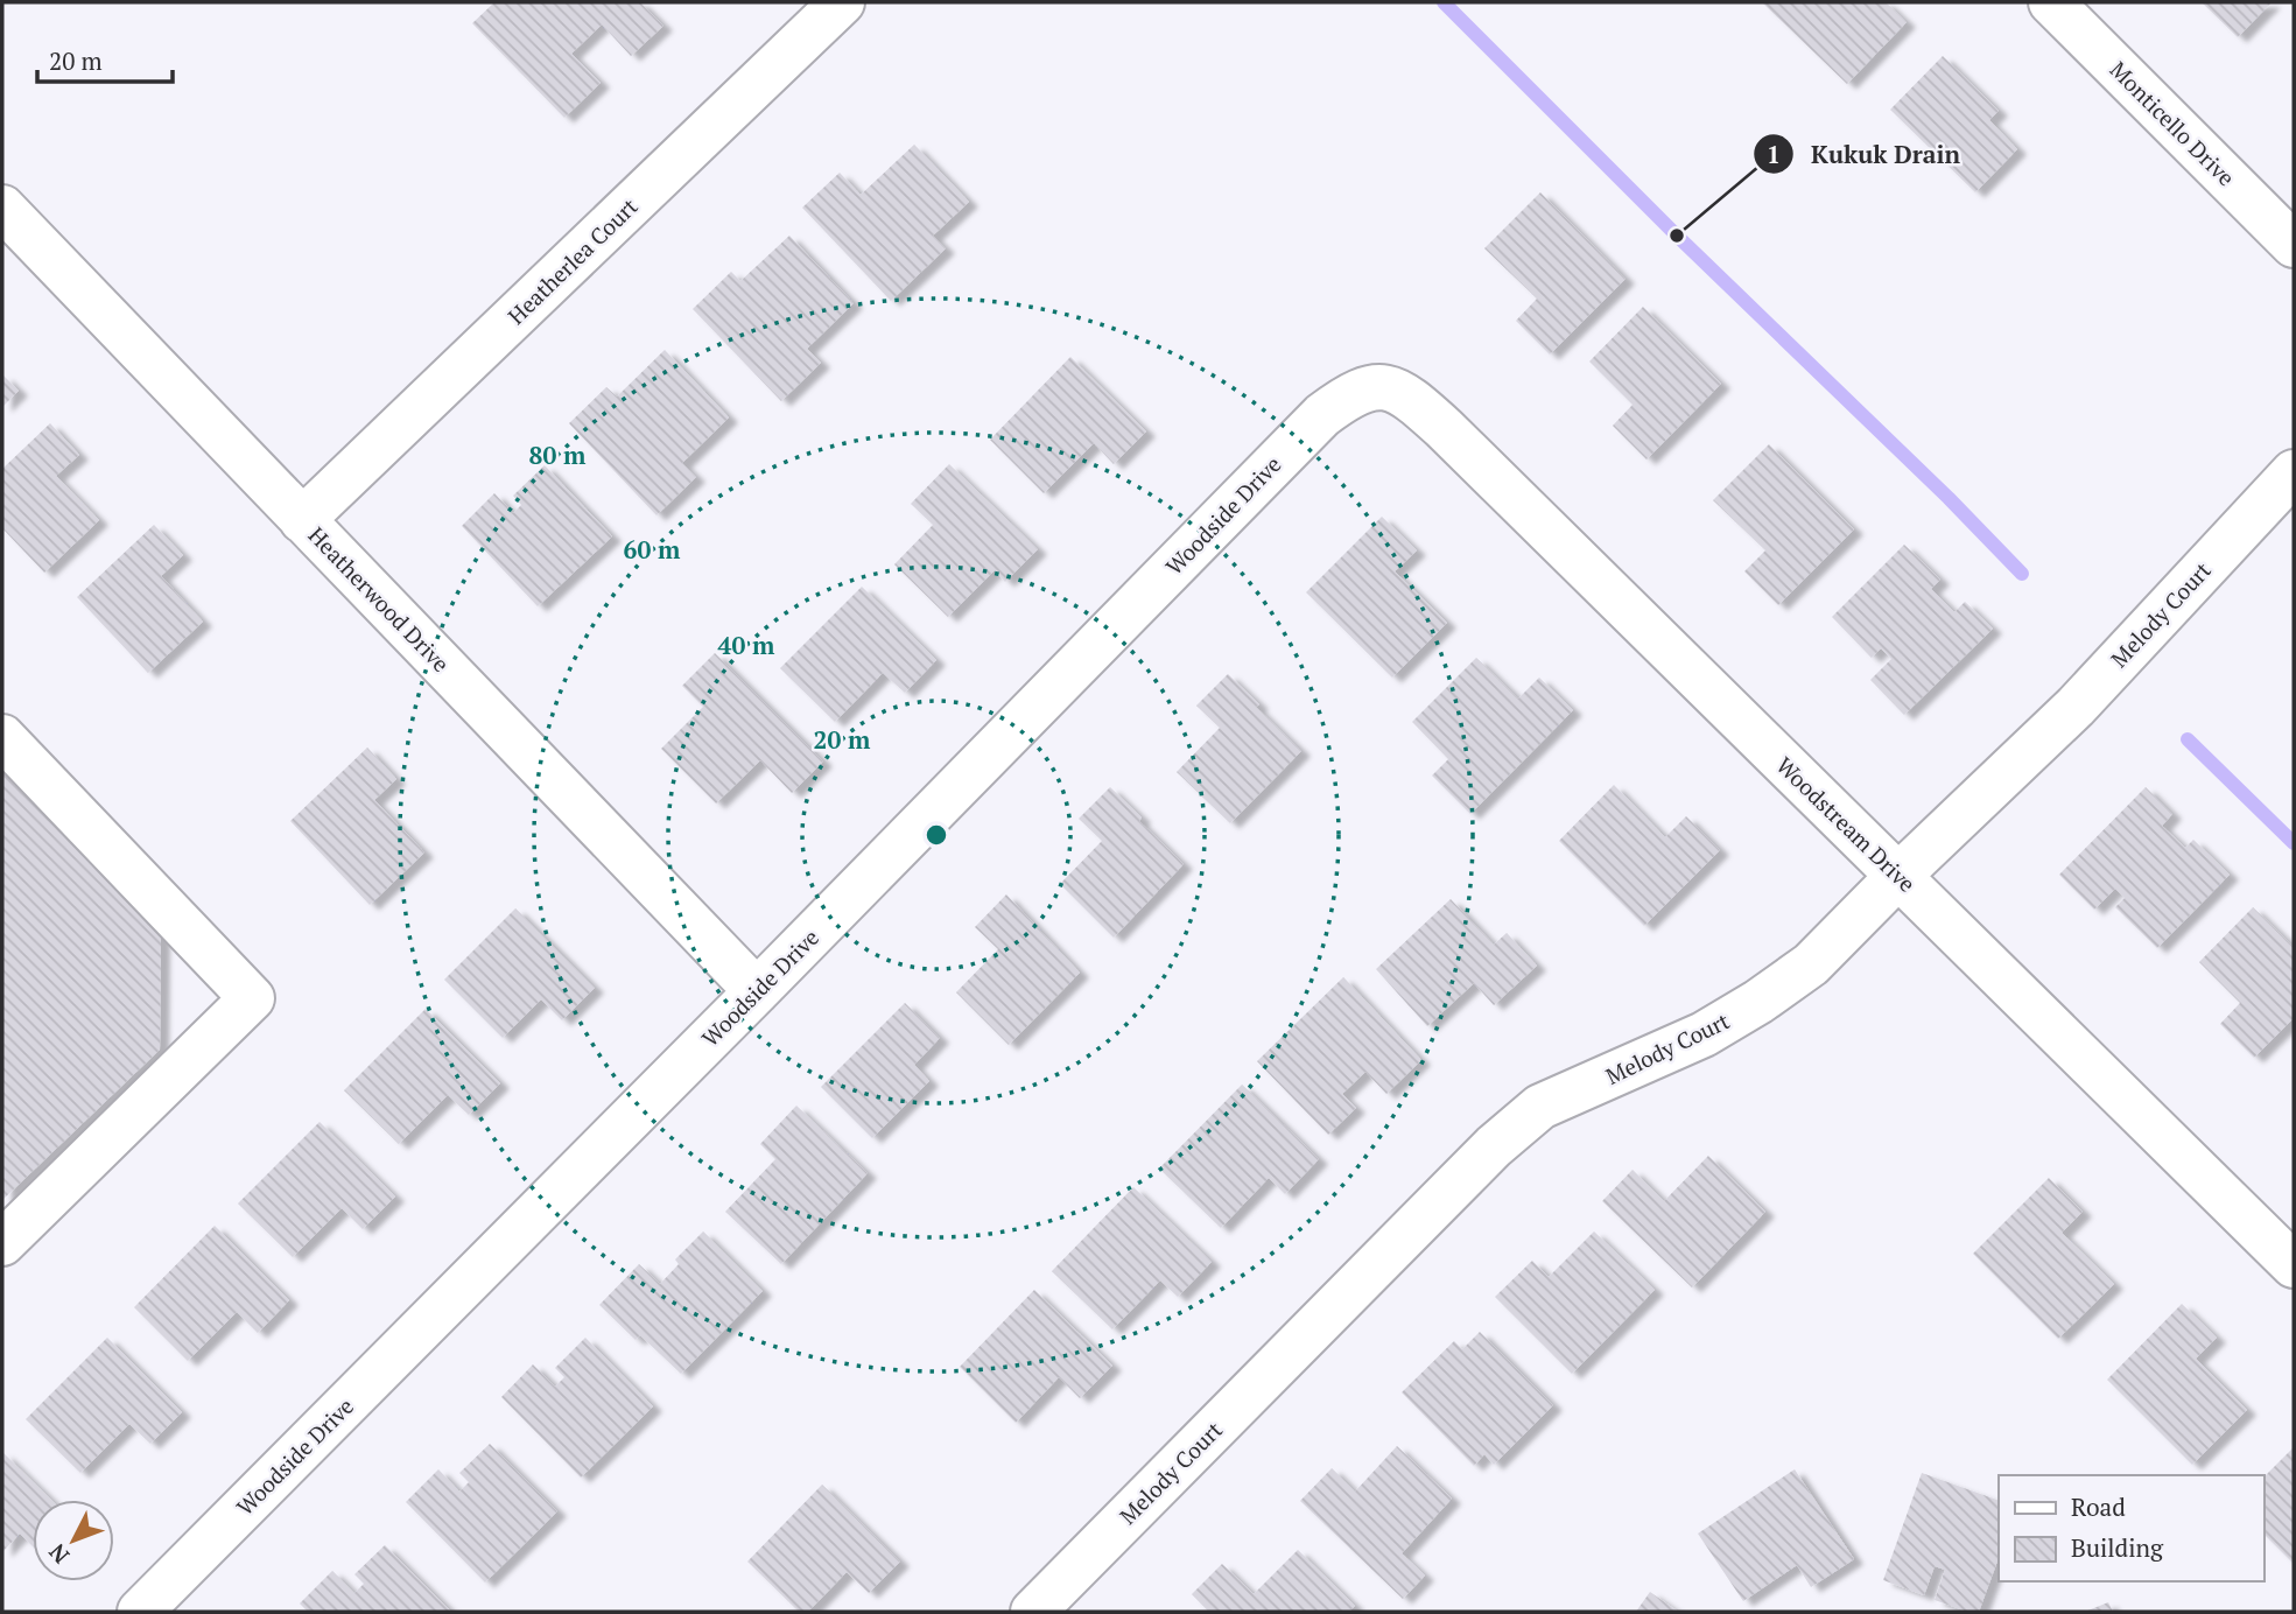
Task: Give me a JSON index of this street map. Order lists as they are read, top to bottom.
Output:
{
  "streets": {
    "street": [
      "Monticello Drive",
      "Heatherlea Court",
      "Woodside Drive",
      "Heatherwood Drive",
      "Melody Court",
      "Woodstream Drive"
    ]
  },
  "crossings": [
    ["Heatherlea Court", "Heatherwood Drive"],
    ["Woodside Drive", "Heatherwood Drive"],
    ["Woodside Drive", "Woodstream Drive"],
    ["Melody Court", "Woodstream Drive"]
  ],
  "places": ["Kukuk Drain"],
  "legend": ["Road", "Building"],
  "scale_bar": "20 m",
  "north": "bottom left",
  "rings": [
    "80 m",
    "60 m",
    "40 m",
    "20 m"
  ]
}
